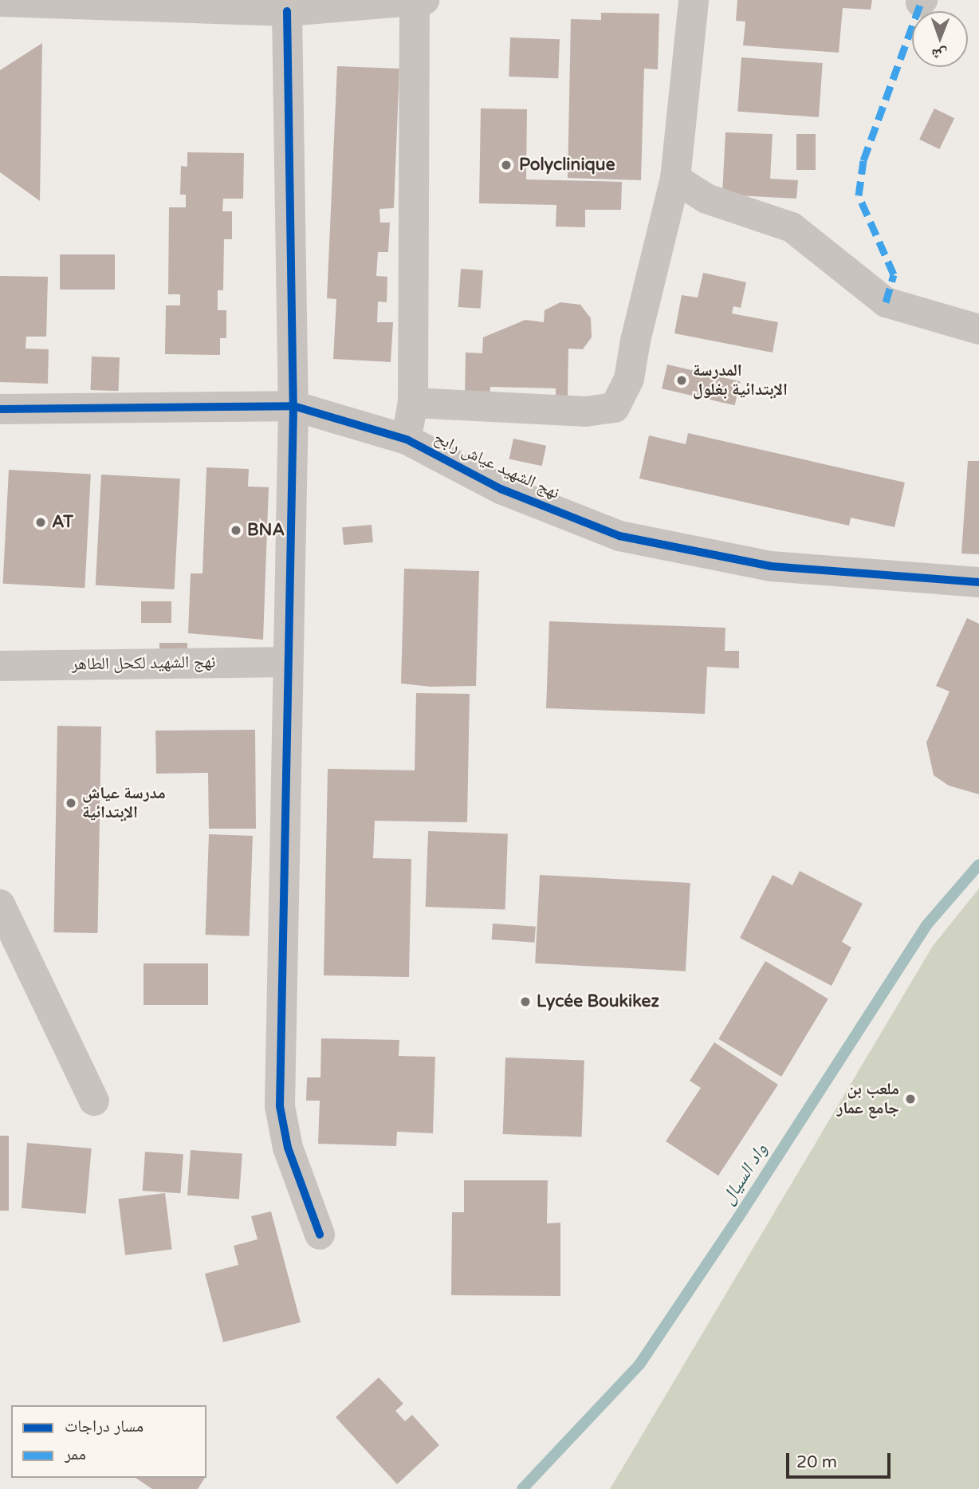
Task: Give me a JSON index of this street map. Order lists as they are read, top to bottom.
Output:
{
  "streets": {
    "street": ["نهج الشهيد عياش رابح", "نهج الشهيد لكحل الطاهر"]
  },
  "water": ["واد السيال"],
  "places": [
    "Polyclinique",
    "المدرسة الإبتدائية بغلول",
    "AT",
    "BNA",
    "مدرسة عياش الإبتدائية",
    "Lycée Boukikez",
    "ملعب بن جامع عمار"
  ],
  "legend": ["مسار دراجات", "ممر"],
  "scale_bar": "20 m",
  "north": "bottom"
}
